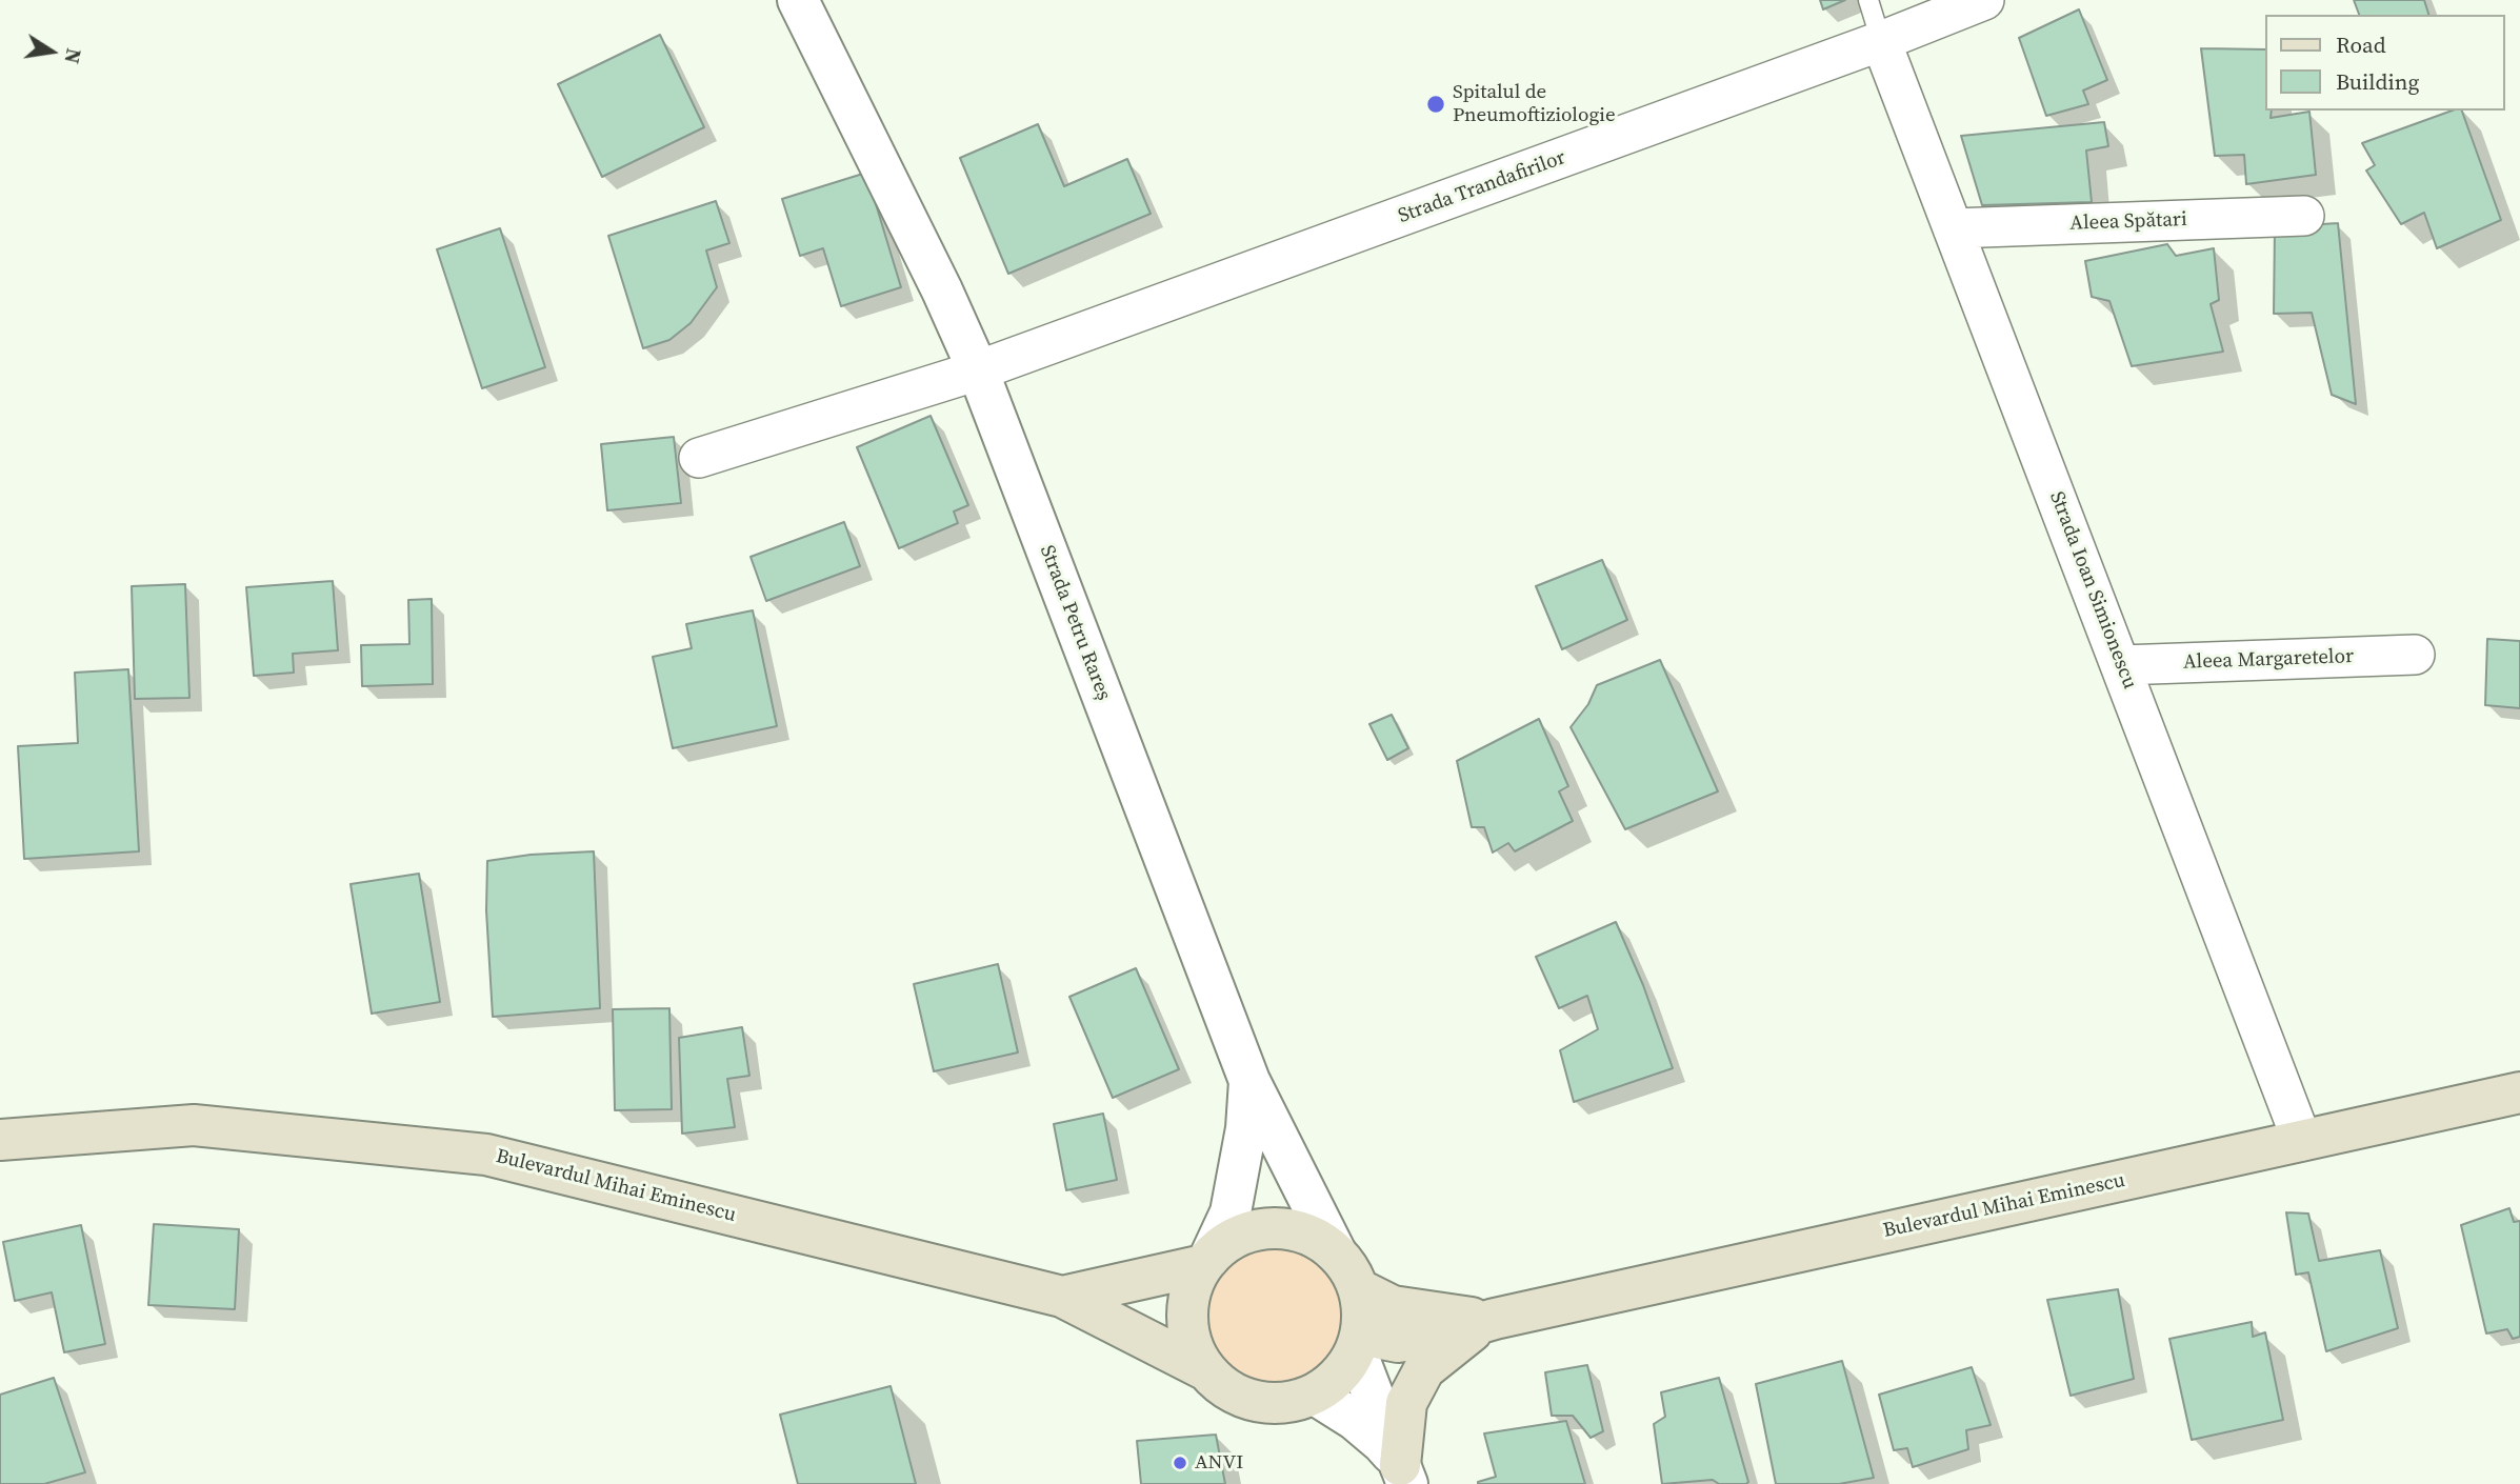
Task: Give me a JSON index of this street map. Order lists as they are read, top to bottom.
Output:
{
  "streets": {
    "main road": ["Bulevardul Mihai Eminescu"],
    "street": [
      "Strada Trandafirilor",
      "Aleea Spătari",
      "Strada Ioan Simionescu",
      "Strada Petru Rareș",
      "Aleea Margaretelor"
    ]
  },
  "crossings": [
    ["Strada Trandafirilor", "Strada Ioan Simionescu"],
    ["Strada Trandafirilor", "Strada Petru Rareș"],
    ["Aleea Spătari", "Strada Ioan Simionescu"],
    ["Strada Ioan Simionescu", "Aleea Margaretelor"],
    ["Strada Ioan Simionescu", "Bulevardul Mihai Eminescu"],
    ["Strada Petru Rareș", "Bulevardul Mihai Eminescu"]
  ],
  "places": ["Spitalul de Pneumoftiziologie", "ANVI"],
  "legend": ["Road", "Building"],
  "north": "right"
}
